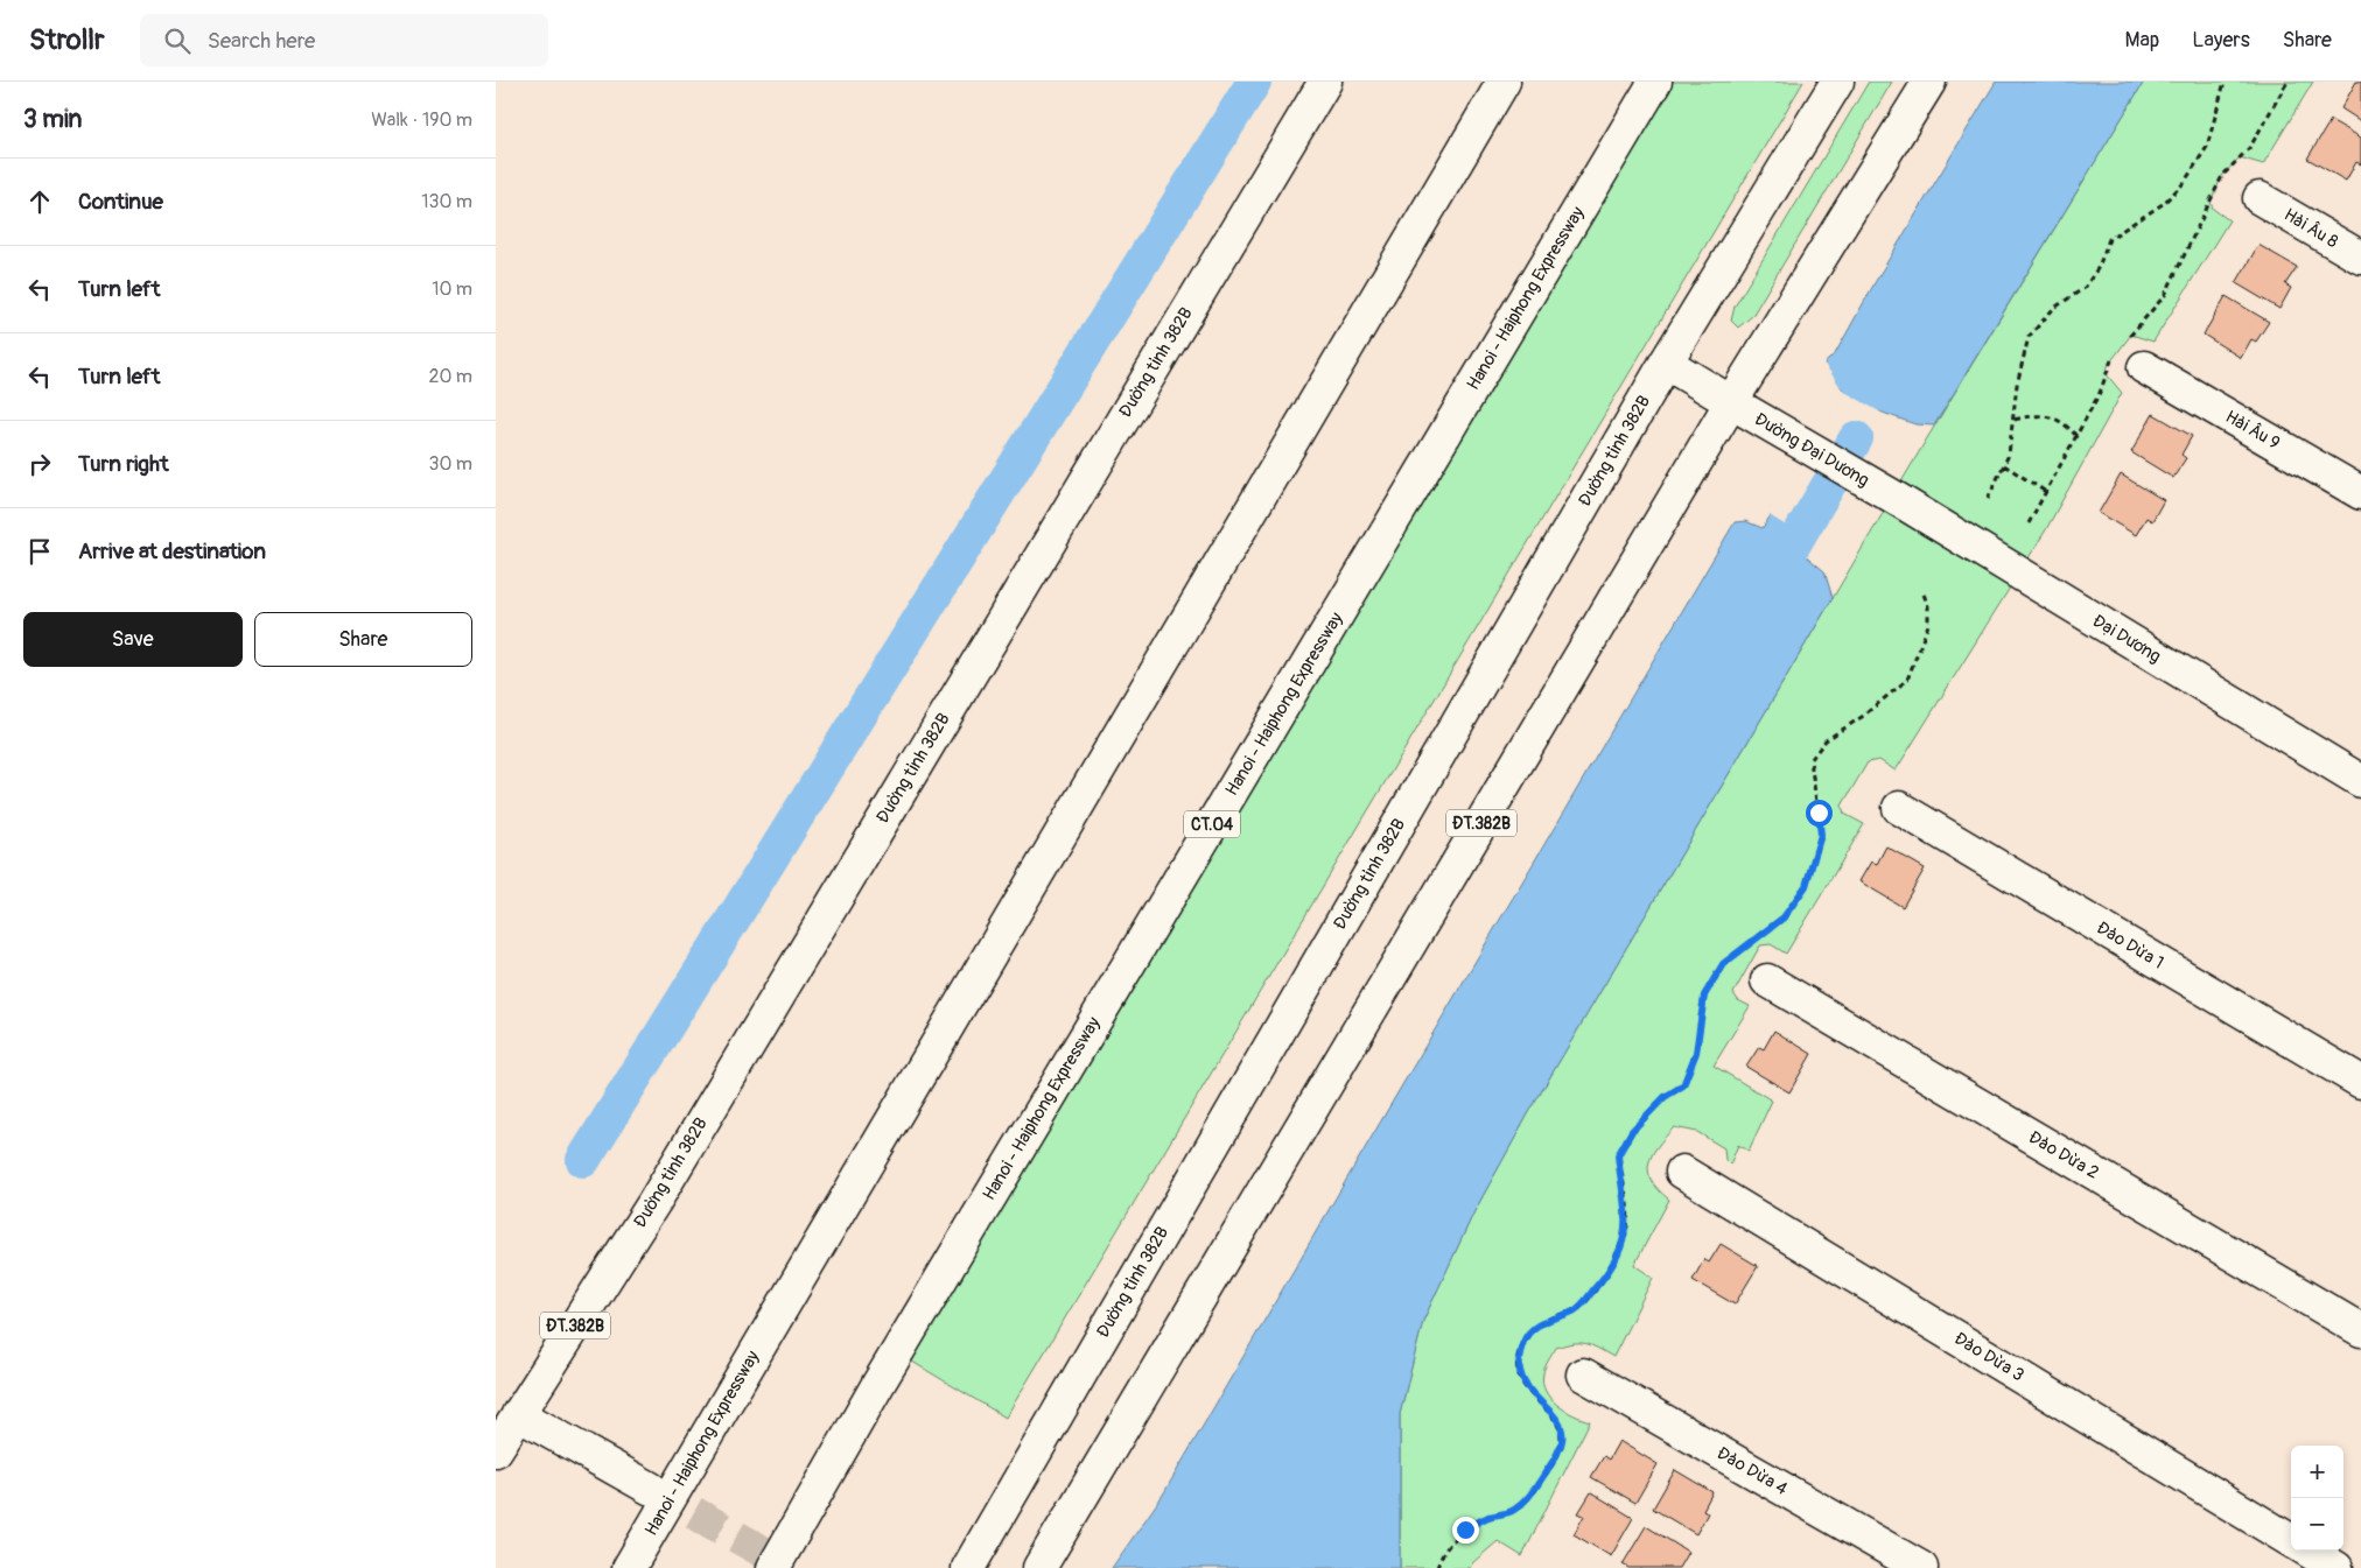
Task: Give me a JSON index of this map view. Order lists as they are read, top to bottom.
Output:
{
  "streets": {
    "main road": [
      "Hải Âu 8",
      "Hanoi - Haiphong Expressway",
      "Đường tỉnh 382B",
      "Hải Âu 9",
      "Đường Đại Dương",
      "Đại Dương",
      "ĐT.382B",
      "CT.04",
      "Đảo Dừa 1",
      "Đảo Dừa 2",
      "Đảo Dừa 3",
      "Đảo Dừa 4"
    ]
  },
  "crossings": [
    ["Đường Đại Dương", "Đại Dương"],
    ["Đường Đại Dương", "ĐT.382B"]
  ],
  "page": {
    "header": "Strollr",
    "search": "Search here",
    "nav": ["Map", "Layers", "Share"],
    "heading": ["3 min", "Walk · 190 m"],
    "list": [
      ["Continue", "130 m"],
      ["Turn left", "10 m"],
      ["Turn left", "20 m"],
      ["Turn right", "30 m"],
      "Arrive at destination"
    ],
    "buttons": ["Save", "Share"],
    "map_buttons": ["+", "−"]
  }
}
